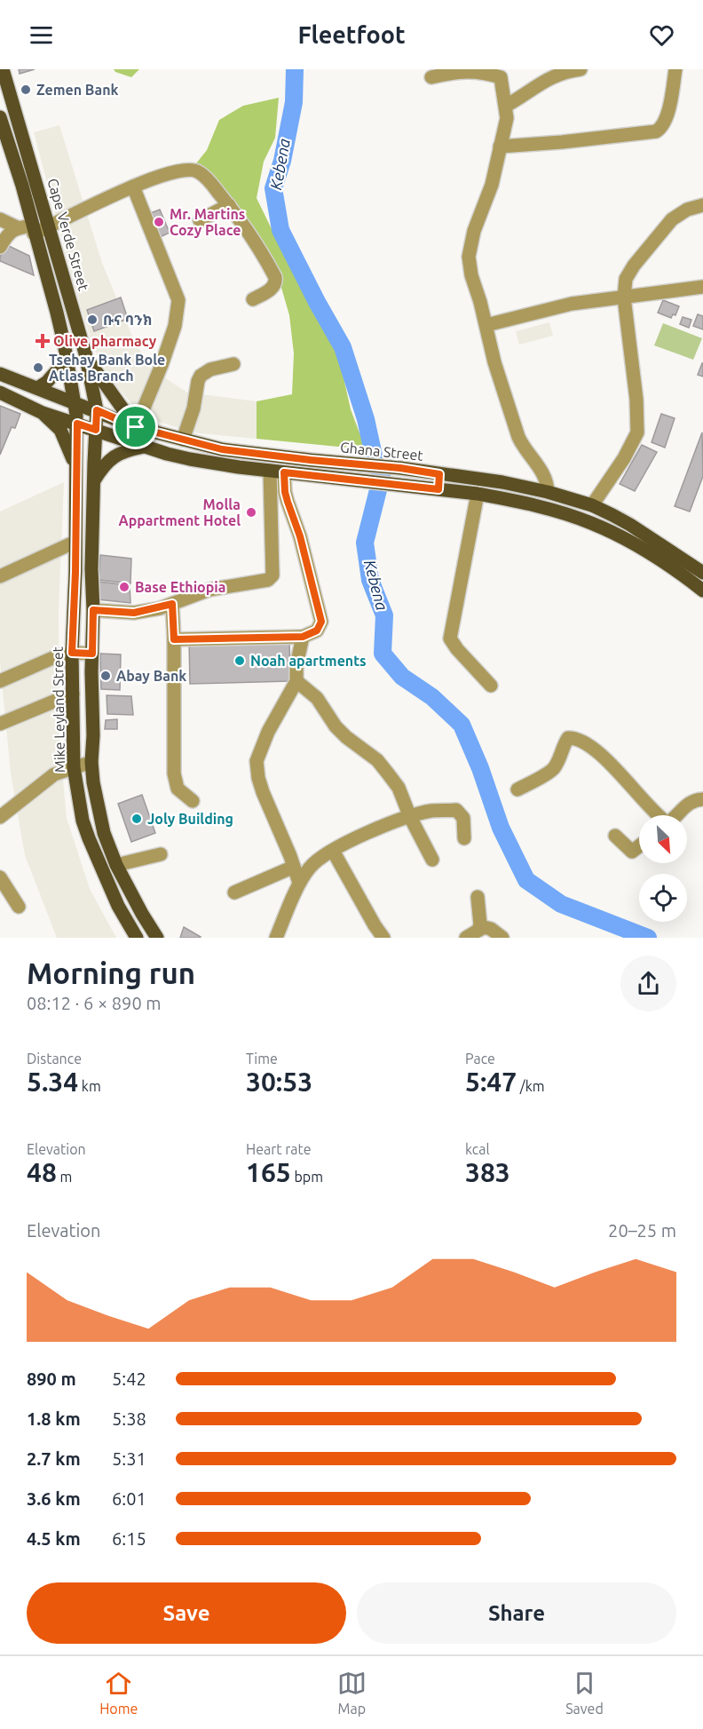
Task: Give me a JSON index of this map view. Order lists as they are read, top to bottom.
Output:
{
  "streets": {
    "main road": ["Cape Verde Street", "Ghana Street", "Mike Leyland Street"]
  },
  "crossings": [
    ["Cape Verde Street", "Ghana Street"],
    ["Ghana Street", "Mike Leyland Street"]
  ],
  "water": ["Kebena"],
  "places": {
    "other": [
      "Zemen Bank",
      "Mr. Martins Cozy Place",
      "ቡና ባንክ",
      "Tsehay Bank Bole Atlas Branch",
      "Molla Appartment Hotel",
      "Base Ethiopia",
      "Noah apartments",
      "Abay Bank",
      "Joly Building"
    ],
    "health": ["Olive pharmacy"]
  },
  "north": "bottom right",
  "page": {
    "header": "Fleetfoot",
    "heading": ["Morning run", "08:12 · 6 × 890 m"],
    "stats": [
      ["Distance", "5.34 km"],
      ["Time", "30:53"],
      ["Pace", "5:47 /km"],
      ["Elevation", "48 m"],
      ["Heart rate", "165 bpm"],
      ["kcal", "383"]
    ],
    "chart": ["Elevation", "20–25 m"],
    "list": [
      {
        "name": "890 m",
        "note": "5:42"
      },
      {
        "name": "1.8 km",
        "note": "5:38"
      },
      {
        "name": "2.7 km",
        "note": "5:31"
      },
      {
        "name": "3.6 km",
        "note": "6:01"
      },
      {
        "name": "4.5 km",
        "note": "6:15"
      }
    ],
    "buttons": ["Save", "Share"],
    "tabs": ["Home", "Map", "Saved"]
  }
}
